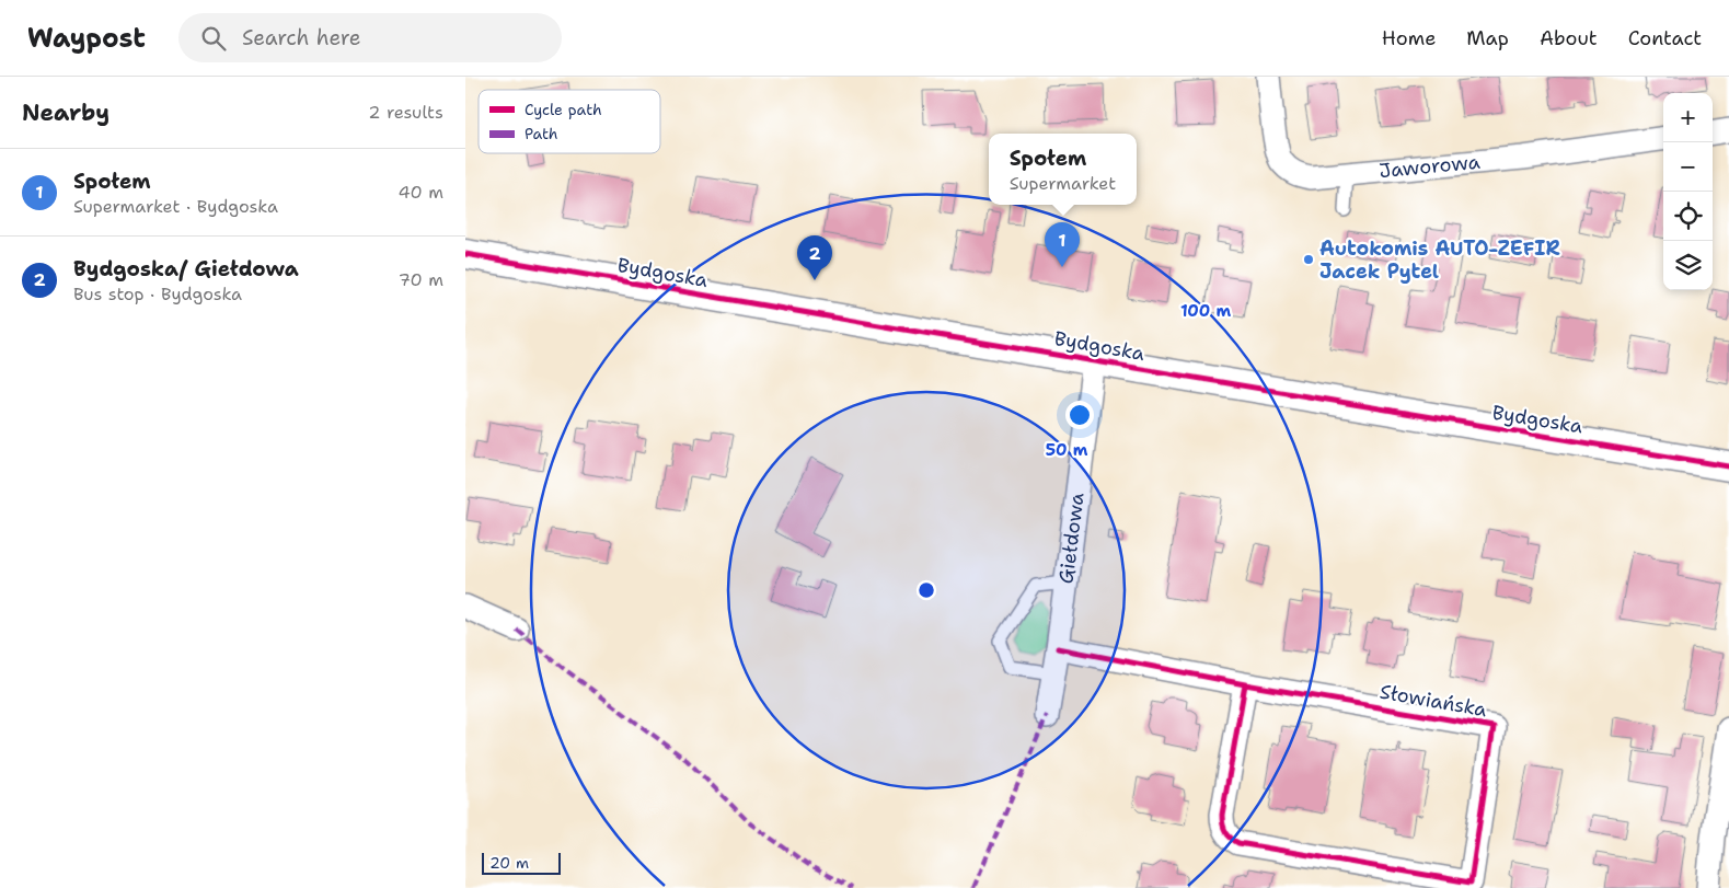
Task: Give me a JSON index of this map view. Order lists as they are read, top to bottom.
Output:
{
  "streets": {
    "street": [
      "Jaworowa",
      "Bydgoska",
      "Giełdowa",
      "Słowiańska"
    ]
  },
  "crossings": [
    ["Bydgoska", "Giełdowa"],
    ["Giełdowa", "Słowiańska"]
  ],
  "places": ["Autokomis AUTO-ZEFIR Jacek Pytel"],
  "legend": ["Cycle path", "Path"],
  "scale_bar": "20 m",
  "page": {
    "header": "Waypost",
    "search": "Search here",
    "nav": [
      "Home",
      "Map",
      "About",
      "Contact"
    ],
    "heading": ["Nearby", "2 results"],
    "map_buttons": ["+", "−"],
    "popup": ["Społem", "Supermarket"],
    "list": [
      {
        "mark": "1",
        "name": "Społem",
        "note": "Supermarket · Bydgoska",
        "value": "40 m"
      },
      {
        "mark": "2",
        "name": "Bydgoska/ Giełdowa",
        "note": "Bus stop · Bydgoska",
        "value": "70 m"
      }
    ],
    "pins": ["1", "2"],
    "scale": "20 m"
  },
  "rings": ["100 m", "50 m"]
}
